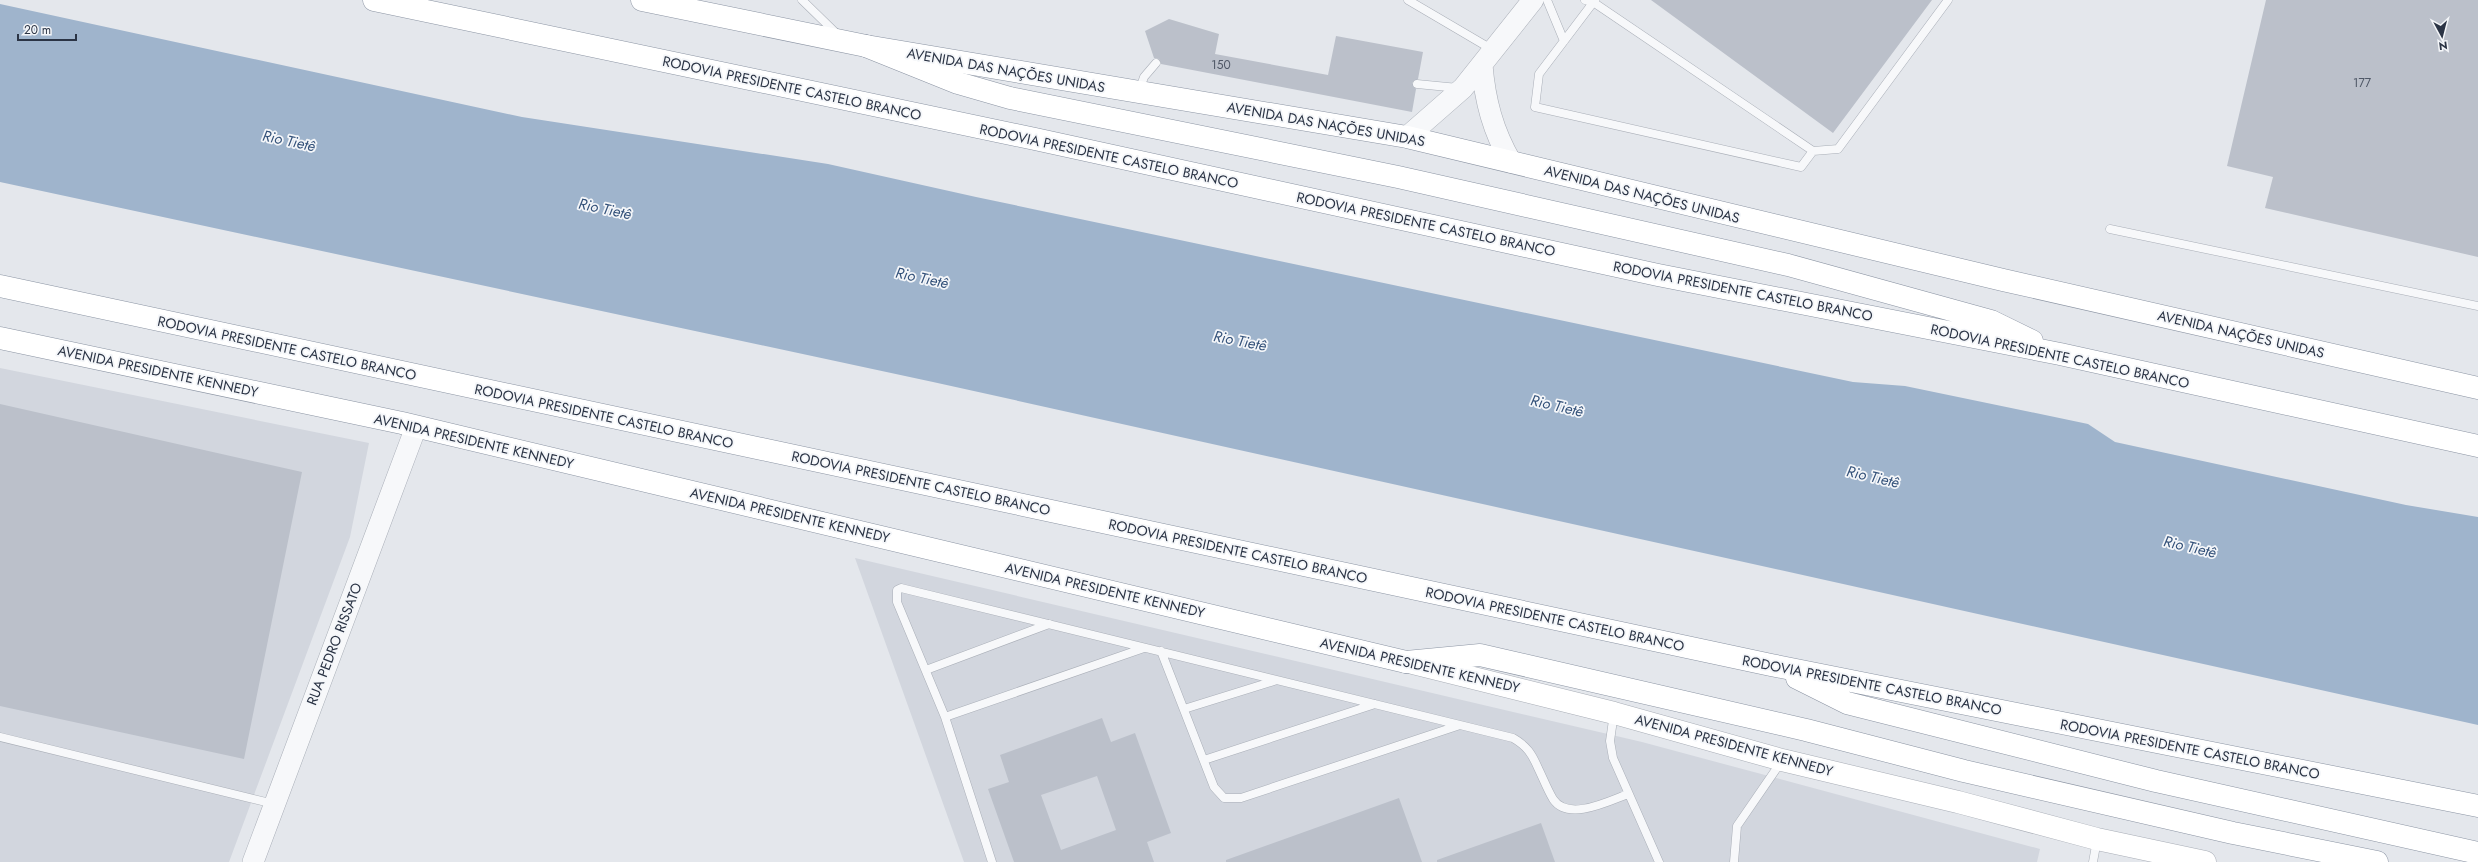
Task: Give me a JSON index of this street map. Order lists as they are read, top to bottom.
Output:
{
  "streets": {
    "main road": [
      "AVENIDA DAS NAÇÕES UNIDAS",
      "RODOVIA PRESIDENTE CASTELO BRANCO",
      "AVENIDA NAÇÕES UNIDAS",
      "AVENIDA PRESIDENTE KENNEDY"
    ],
    "street": ["RUA PEDRO RISSATO"]
  },
  "crossings": [
    ["AVENIDA DAS NAÇÕES UNIDAS", "AVENIDA NAÇÕES UNIDAS"],
    ["AVENIDA PRESIDENTE KENNEDY", "RUA PEDRO RISSATO"]
  ],
  "water": ["Rio Tietê"],
  "house_numbers": ["150", "177"],
  "scale_bar": "20 m",
  "north": "bottom"
}
